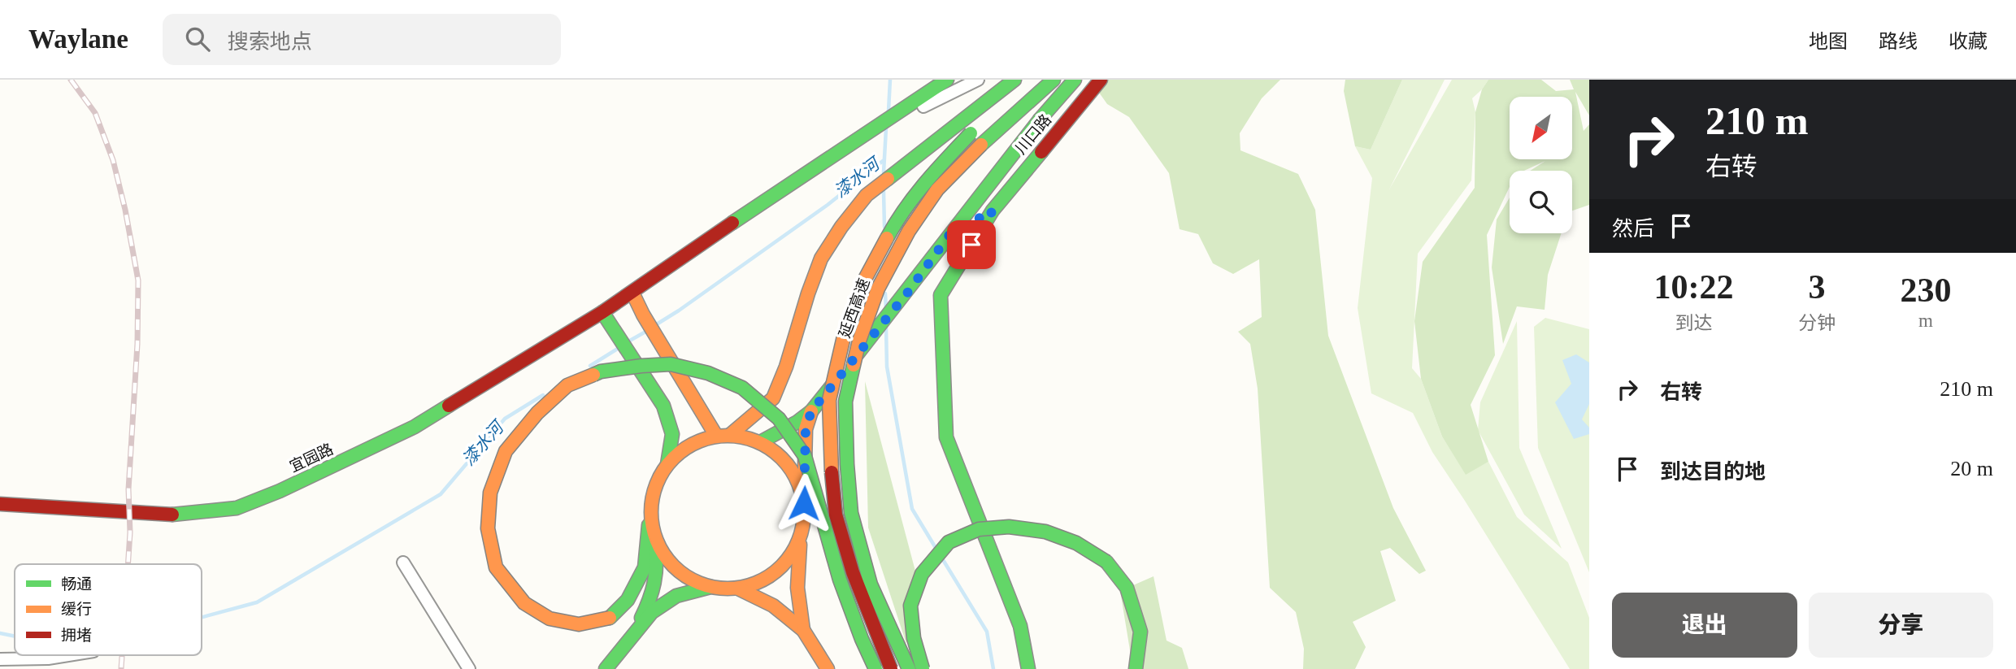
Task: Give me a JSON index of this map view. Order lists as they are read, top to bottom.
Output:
{
  "streets": {
    "main road": ["川口路", "延西高速", "宜园路"]
  },
  "water": ["漆水河"],
  "legend": ["畅通", "缓行", "拥堵"],
  "north": "bottom left",
  "page": {
    "header": "Waylane",
    "search": "搜索地点",
    "nav": ["地图", "路线", "收藏"],
    "turn": ["210 m", "右转"],
    "then": "然后",
    "eta": [
      "10:22",
      "到达",
      "3",
      "分钟",
      "230",
      "m"
    ],
    "list": [
      {
        "name": "右转",
        "value": "210 m"
      },
      {
        "name": "到达目的地",
        "value": "20 m"
      }
    ],
    "buttons": ["退出", "分享"]
  }
}
